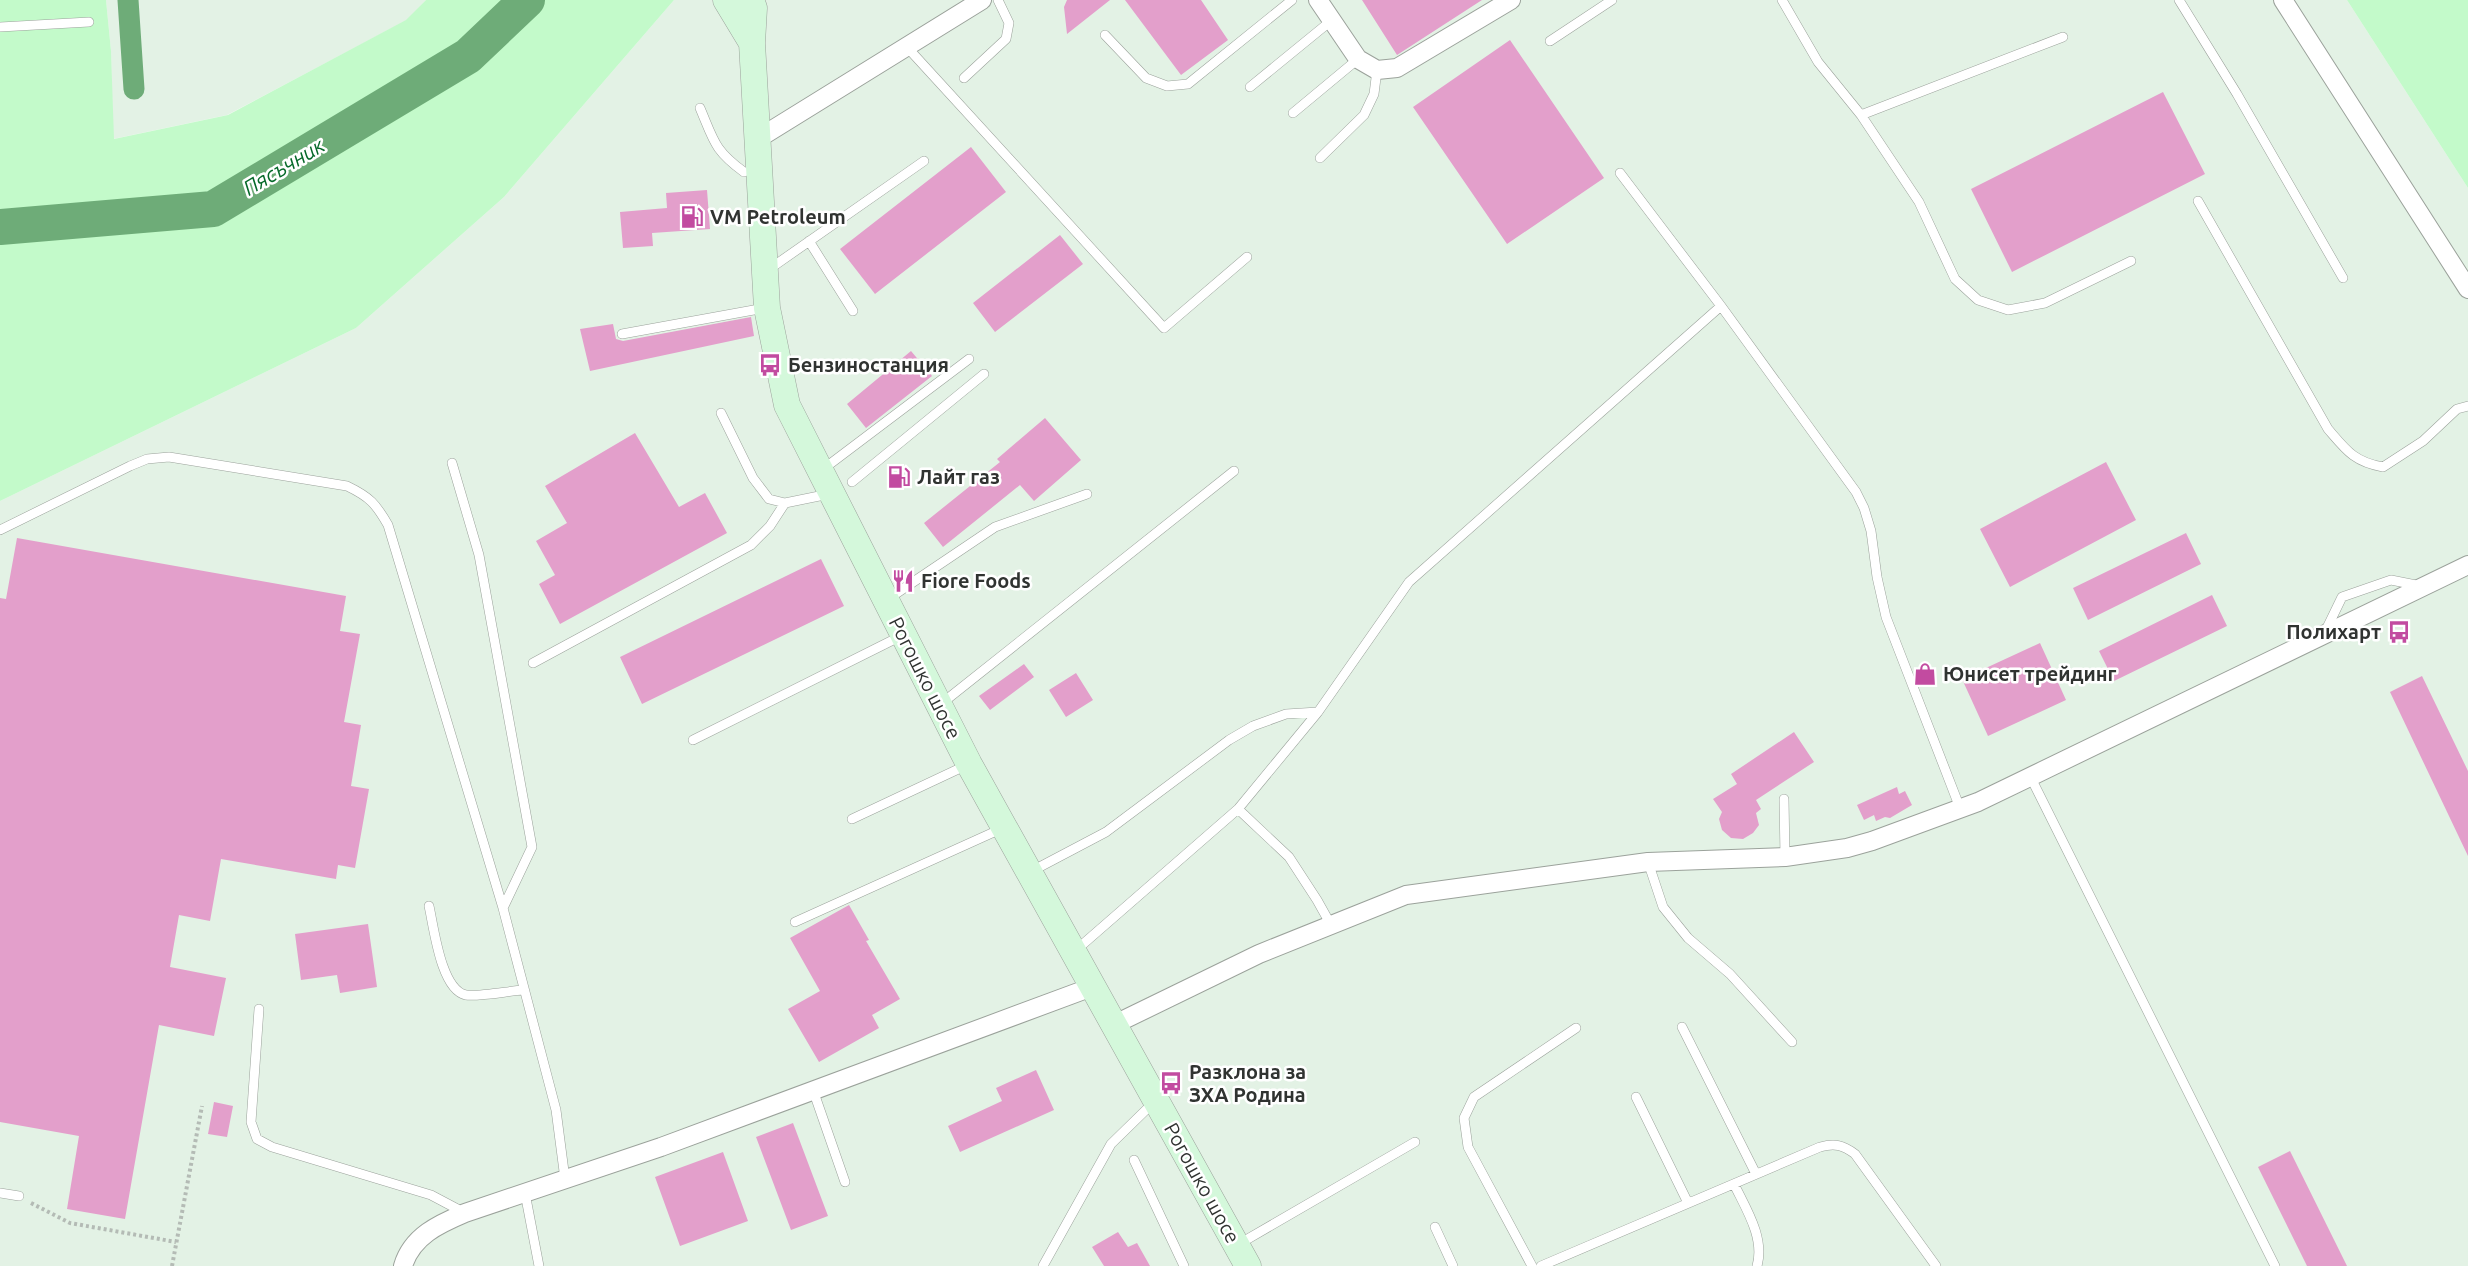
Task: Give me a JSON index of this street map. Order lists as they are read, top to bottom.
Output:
{
  "streets": {
    "main road": ["Рогошко шосе"]
  },
  "water": ["Пясъчник"],
  "places": {
    "fuel station": ["VM Petroleum", "Лайт газ"],
    "bus stop": ["Бензиностанция", "Полихарт", "Разклона за ЗХА Родина"],
    "restaurant": ["Fiore Foods"],
    "shop": ["Юнисет трейдинг"]
  }
}
